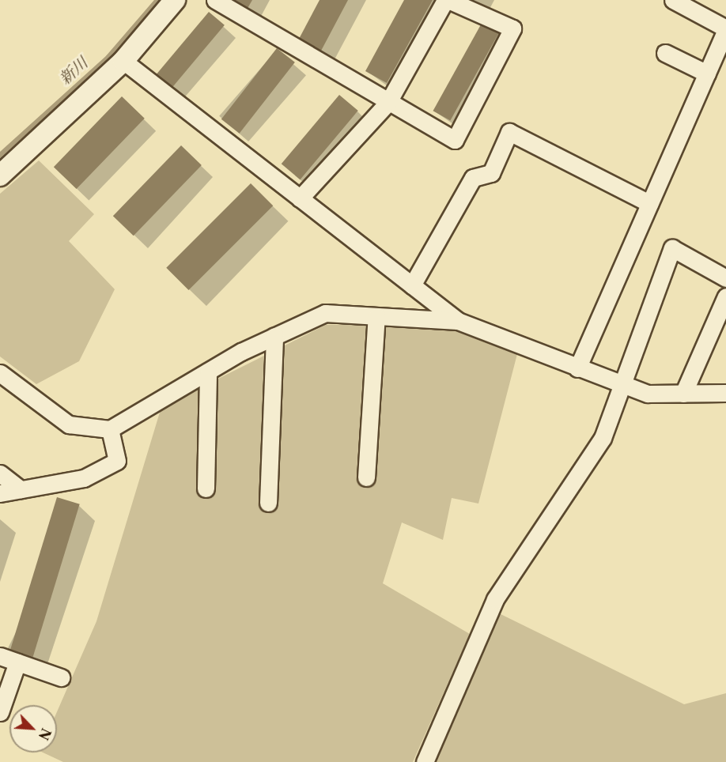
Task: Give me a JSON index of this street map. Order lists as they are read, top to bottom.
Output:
{
  "water": ["新川"],
  "north": "bottom right"
}
